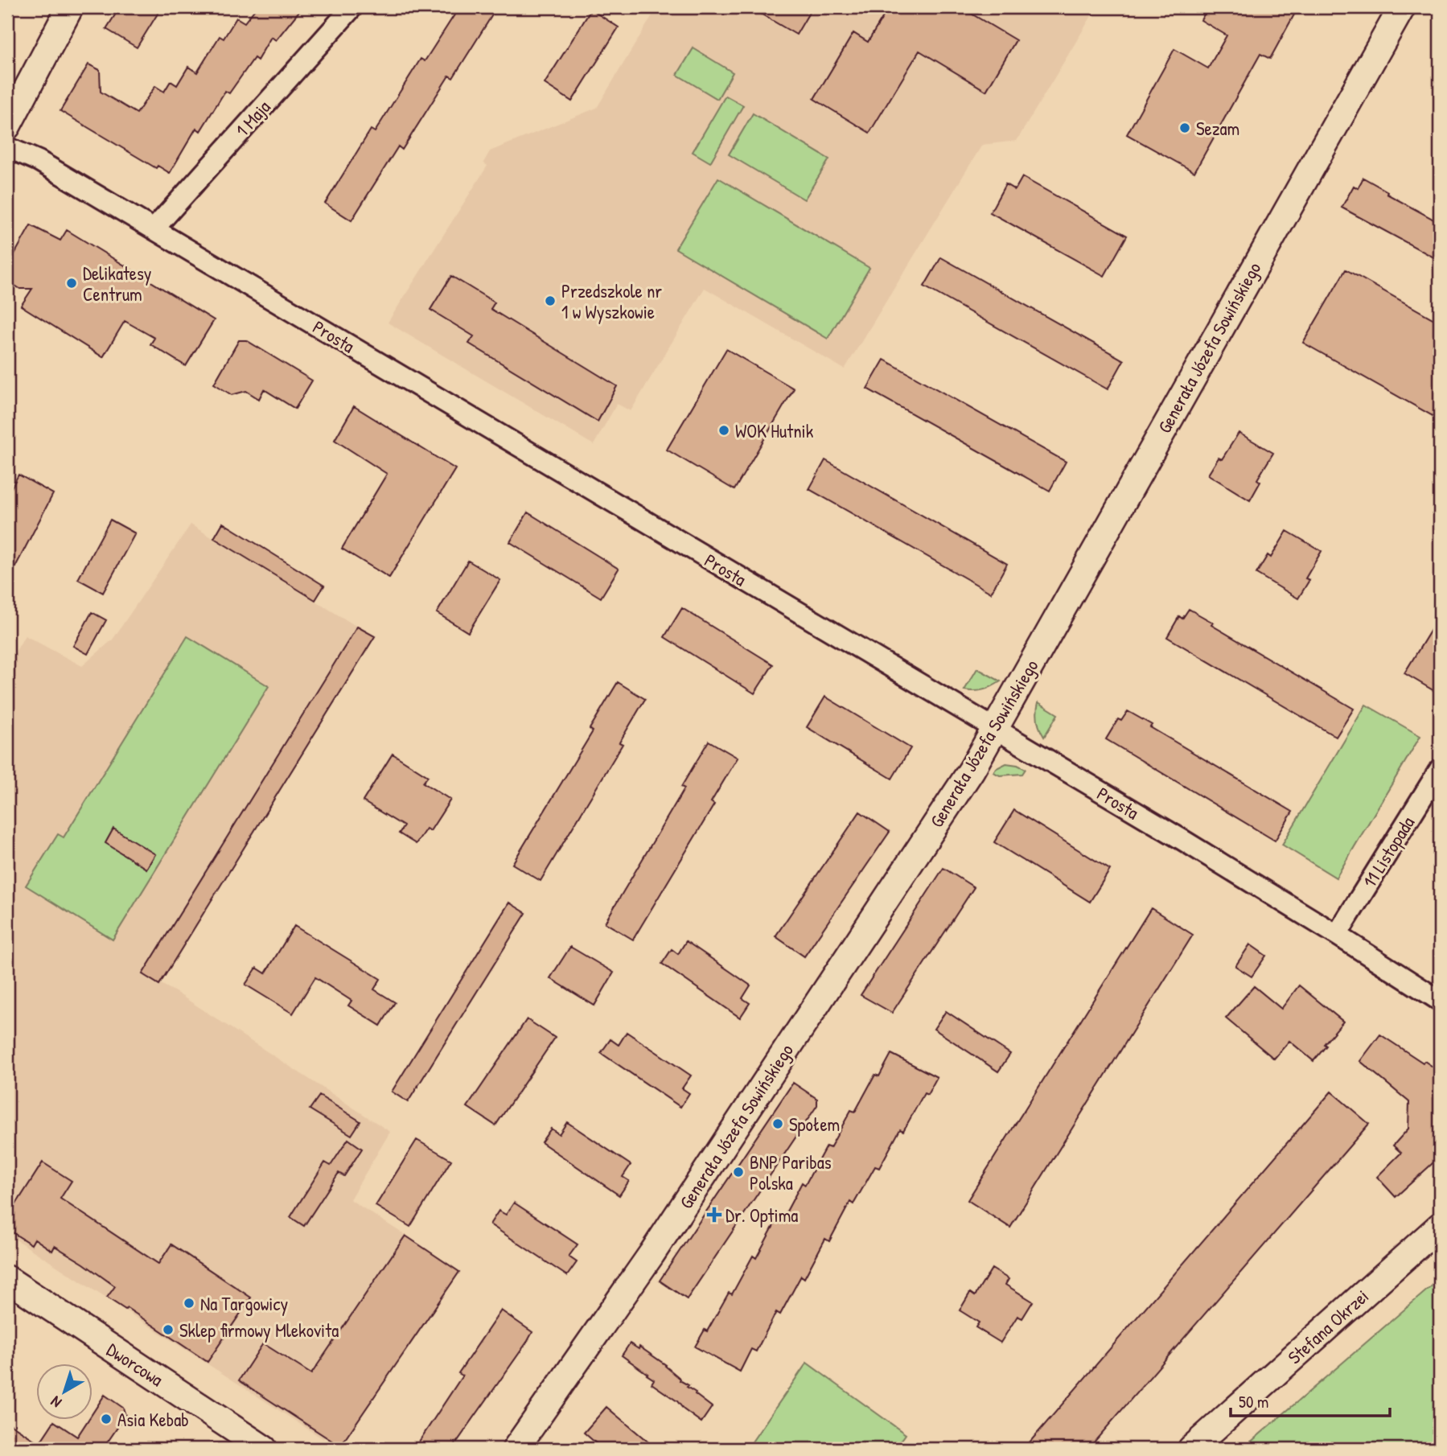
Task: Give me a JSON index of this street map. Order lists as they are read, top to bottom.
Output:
{
  "streets": {
    "street": [
      "1 Maja",
      "Prosta",
      "Generała Józefa Sowińskiego",
      "11 Listopada",
      "Stefana Okrzei",
      "Dworcowa"
    ]
  },
  "crossings": [
    ["1 Maja", "Prosta"],
    ["Prosta", "Generała Józefa Sowińskiego"],
    ["Prosta", "11 Listopada"]
  ],
  "places": {
    "other": [
      "Sezam",
      "Delikatesy Centrum",
      "Przedszkole nr 1 w Wyszkowie",
      "WOK Hutnik",
      "Społem",
      "BNP Paribas Polska",
      "Na Targowicy",
      "Sklep firmowy Mlekovita",
      "Asia Kebab"
    ],
    "health": ["Dr. Optima"]
  },
  "scale_bar": "50 m",
  "north": "bottom left"
}
